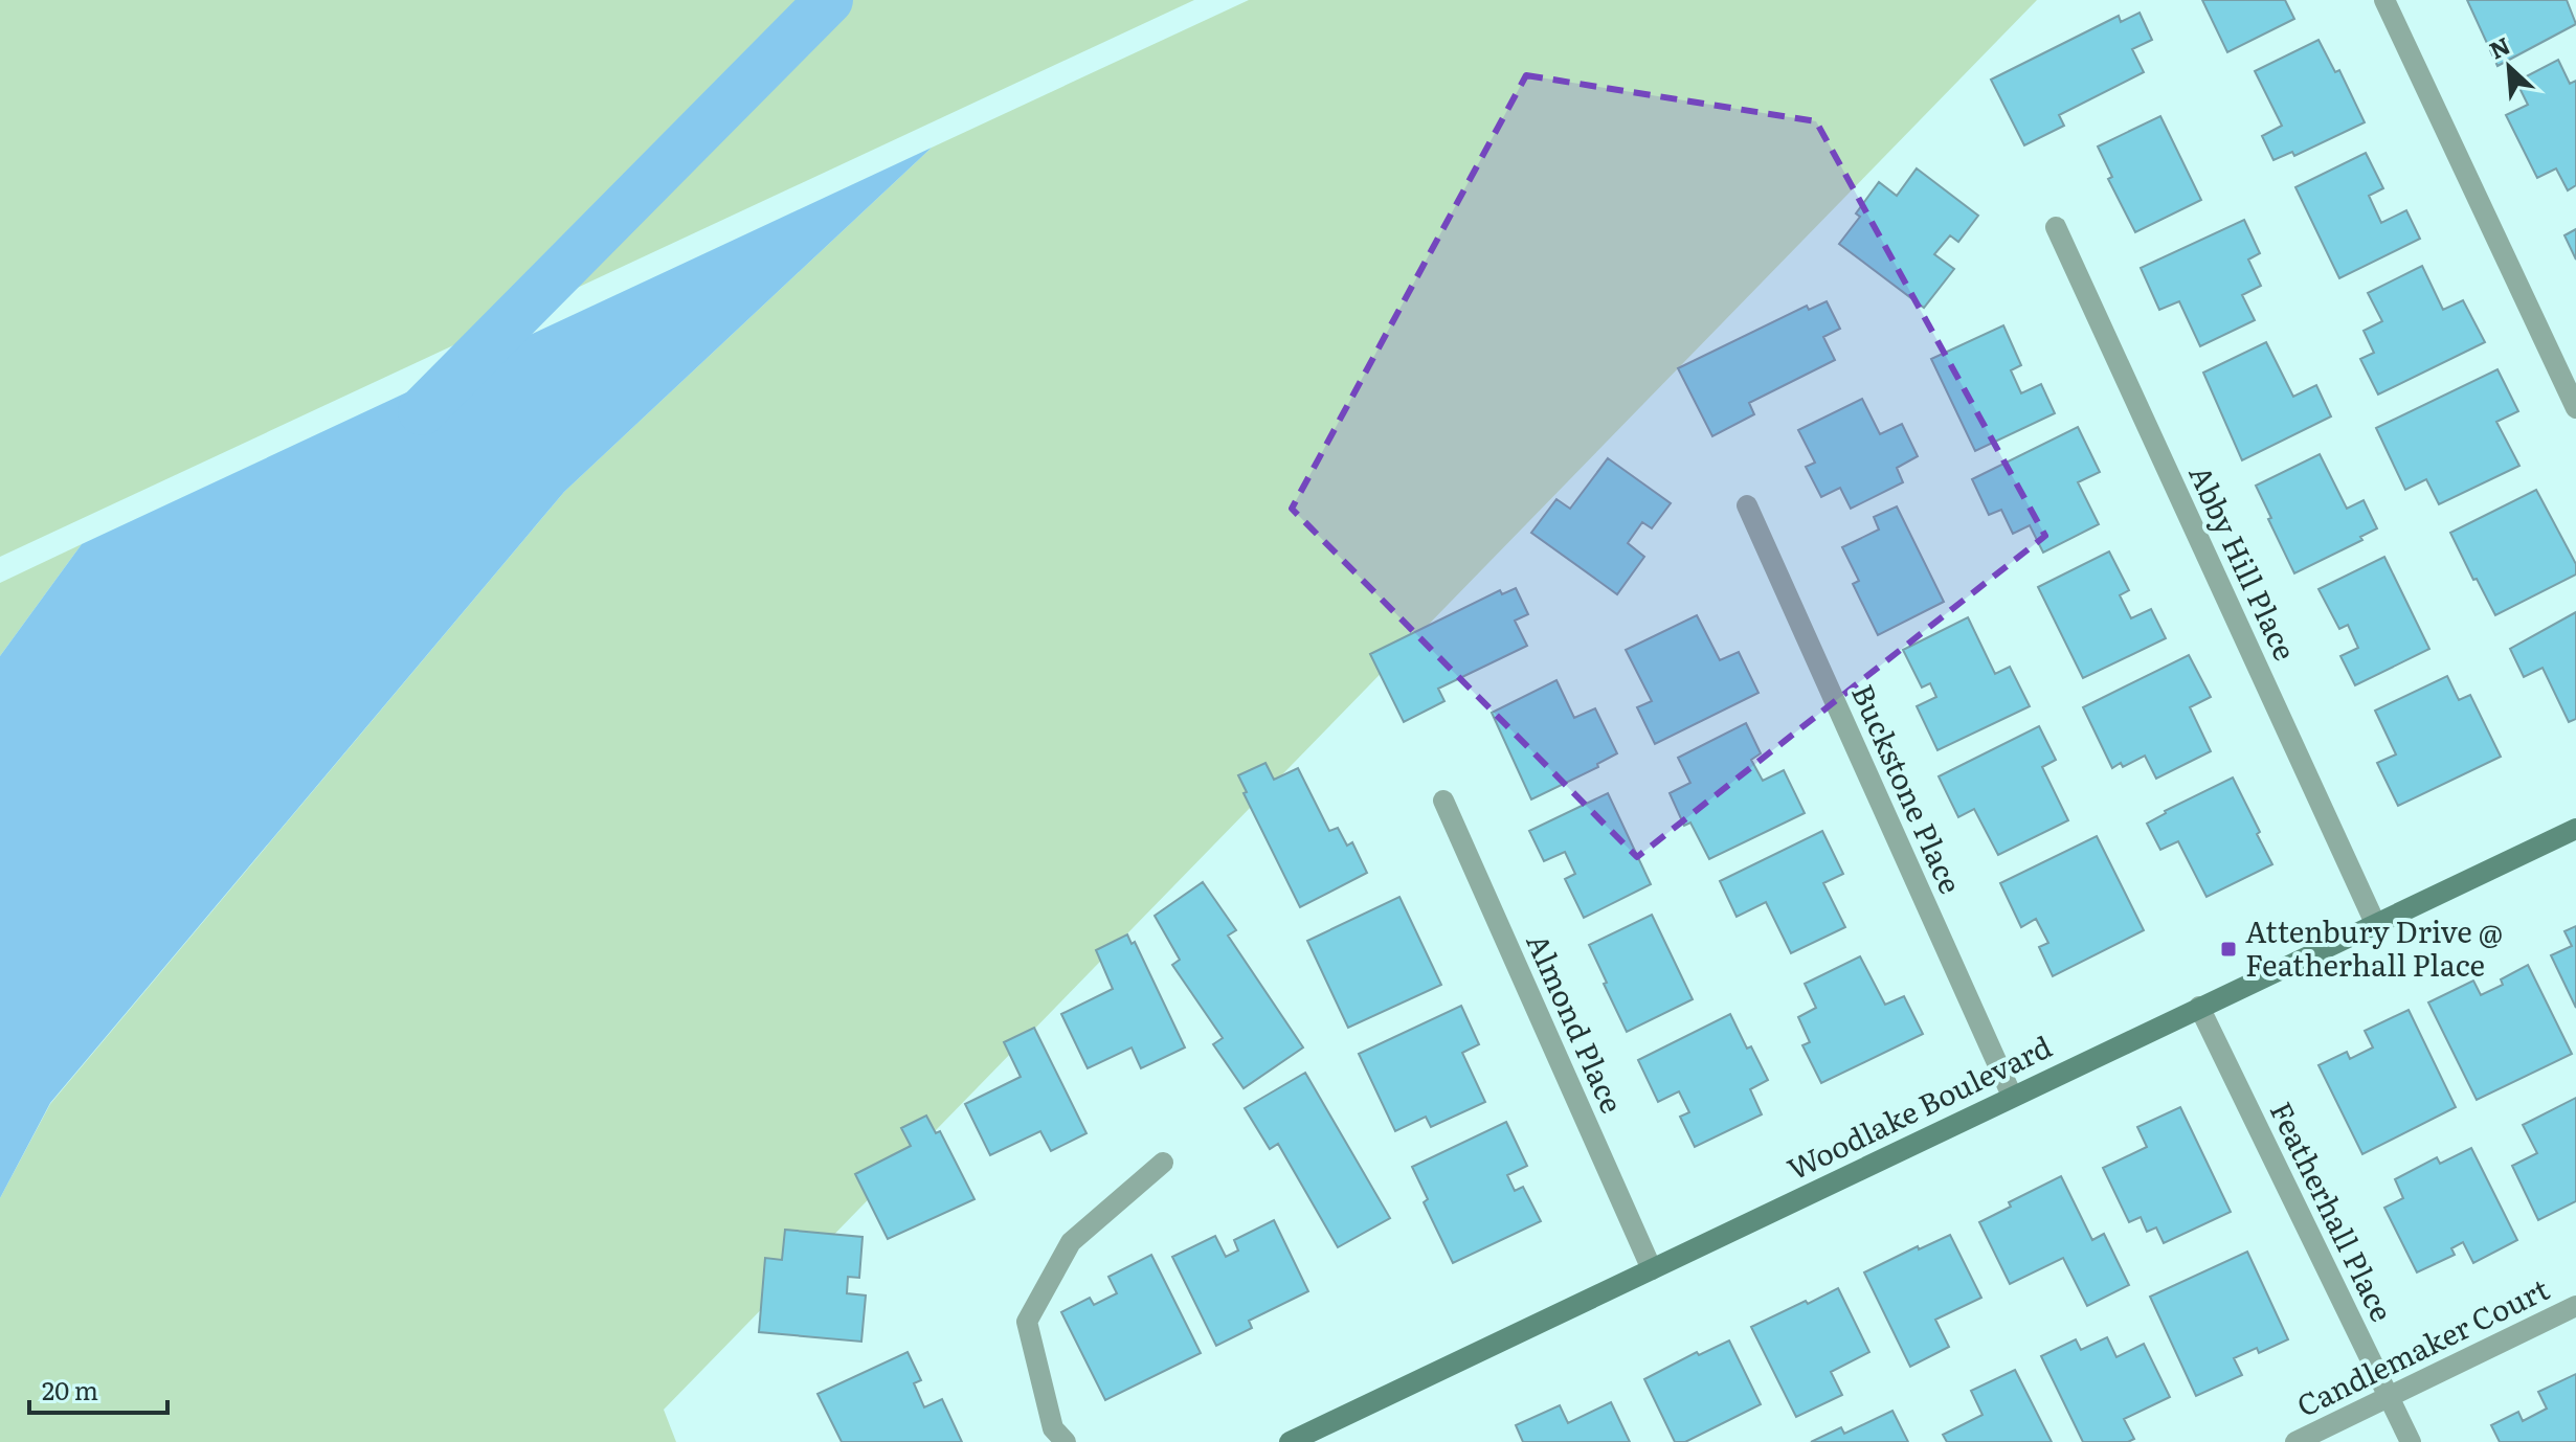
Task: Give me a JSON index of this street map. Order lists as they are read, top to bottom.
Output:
{
  "streets": {
    "street": [
      "Abby Hill Place",
      "Buckstone Place",
      "Almond Place",
      "Woodlake Boulevard",
      "Featherhall Place",
      "Candlemaker Court"
    ]
  },
  "crossings": [
    ["Abby Hill Place", "Woodlake Boulevard"],
    ["Buckstone Place", "Woodlake Boulevard"],
    ["Almond Place", "Woodlake Boulevard"],
    ["Woodlake Boulevard", "Featherhall Place"],
    ["Featherhall Place", "Candlemaker Court"]
  ],
  "places": {
    "transit": ["Attenbury Drive @ Featherhall Place"]
  },
  "scale_bar": "20 m",
  "north": "top left"
}
